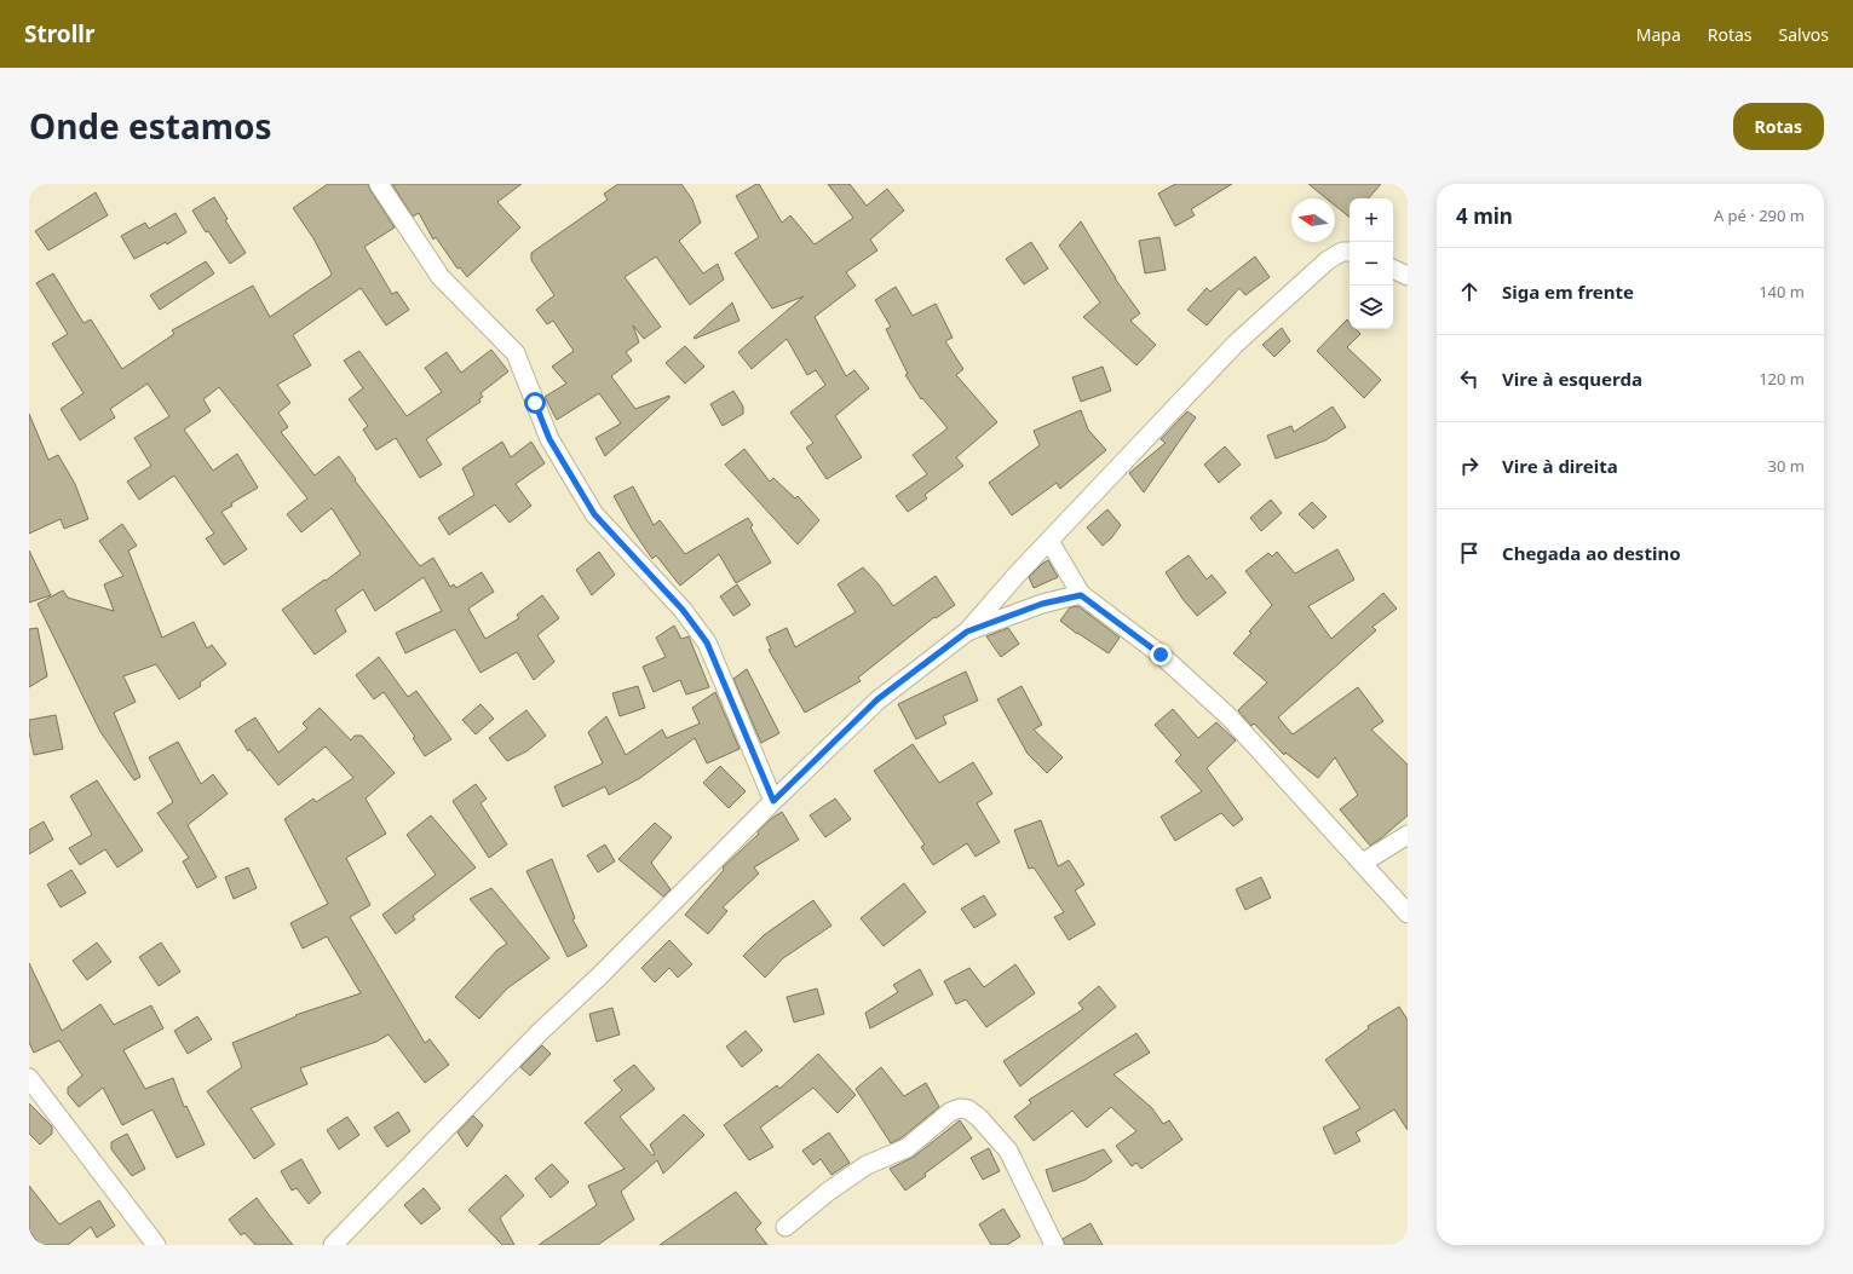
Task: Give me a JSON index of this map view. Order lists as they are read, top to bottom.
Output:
{
  "north": "left",
  "page": {
    "header": "Strollr",
    "nav": ["Mapa", "Rotas", "Salvos"],
    "title": "Onde estamos",
    "buttons": "Rotas",
    "heading": ["4 min", "A pé · 290 m"],
    "map_buttons": ["+", "−"],
    "list": [
      ["Siga em frente", "140 m"],
      ["Vire à esquerda", "120 m"],
      ["Vire à direita", "30 m"],
      "Chegada ao destino"
    ]
  }
}
